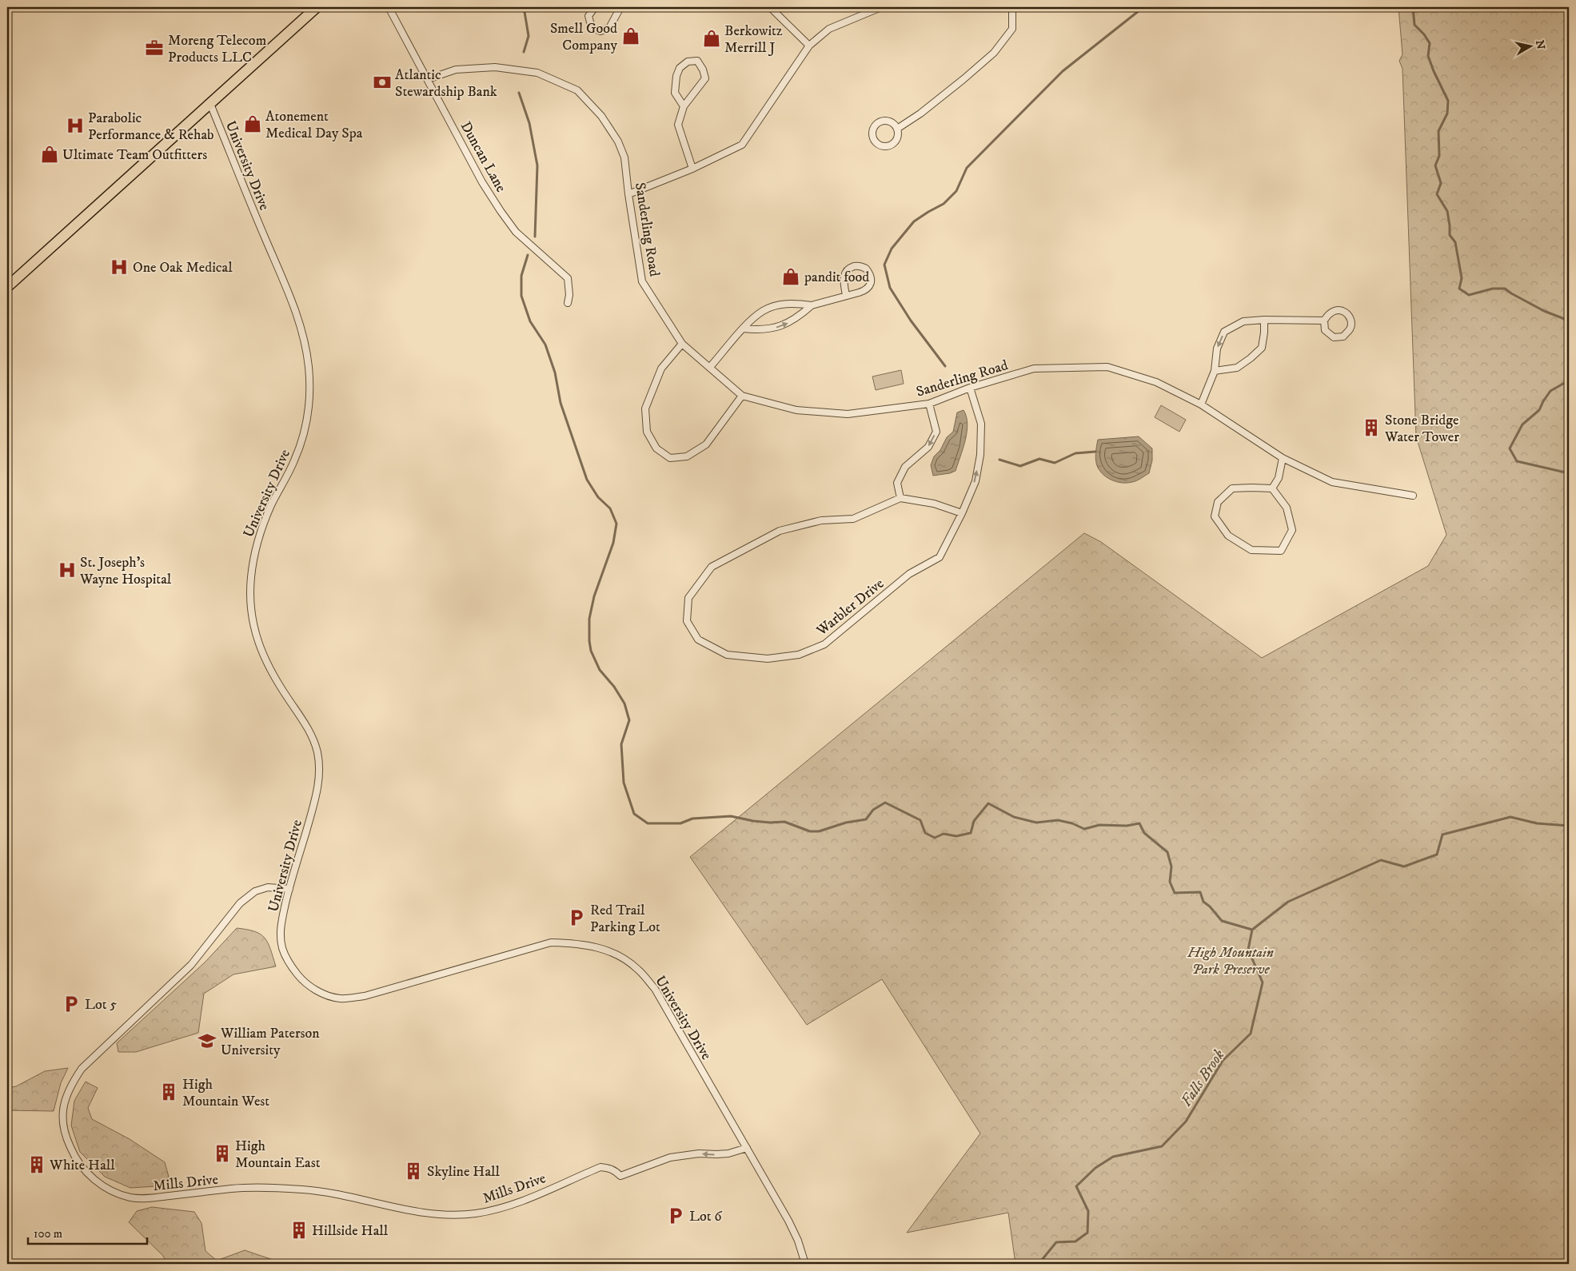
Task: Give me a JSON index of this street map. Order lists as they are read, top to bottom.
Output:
{
  "streets": {
    "street": [
      "Duncan Lane",
      "University Drive",
      "Sanderling Road",
      "Warbler Drive",
      "Mills Drive"
    ]
  },
  "crossings": [
    ["Duncan Lane", "Sanderling Road"],
    ["University Drive", "Mills Drive"],
    ["Sanderling Road", "Warbler Drive"]
  ],
  "water": ["Falls Brook"],
  "parks": ["High Mountain Park Preserve"],
  "places": {
    "shop": [
      "Smell Good Company",
      "Berkowitz Merrill J",
      "Atonement Medical Day Spa",
      "Ultimate Team Outfitters",
      "pandit food"
    ],
    "office": ["Moreng Telecom Products LLC"],
    "bank": ["Atlantic Stewardship Bank"],
    "hospital": ["Parabolic Performance & Rehab", "One Oak Medical", "St. Joseph's Wayne Hospital"],
    "building": [
      "Stone Bridge Water Tower",
      "High Mountain West",
      "High Mountain East",
      "White Hall",
      "Skyline Hall",
      "Hillside Hall"
    ],
    "parking": ["Red Trail Parking Lot", "Lot 5", "Lot 6"],
    "school or university": ["William Paterson University"]
  },
  "scale_bar": "100 m",
  "north": "right"
}
